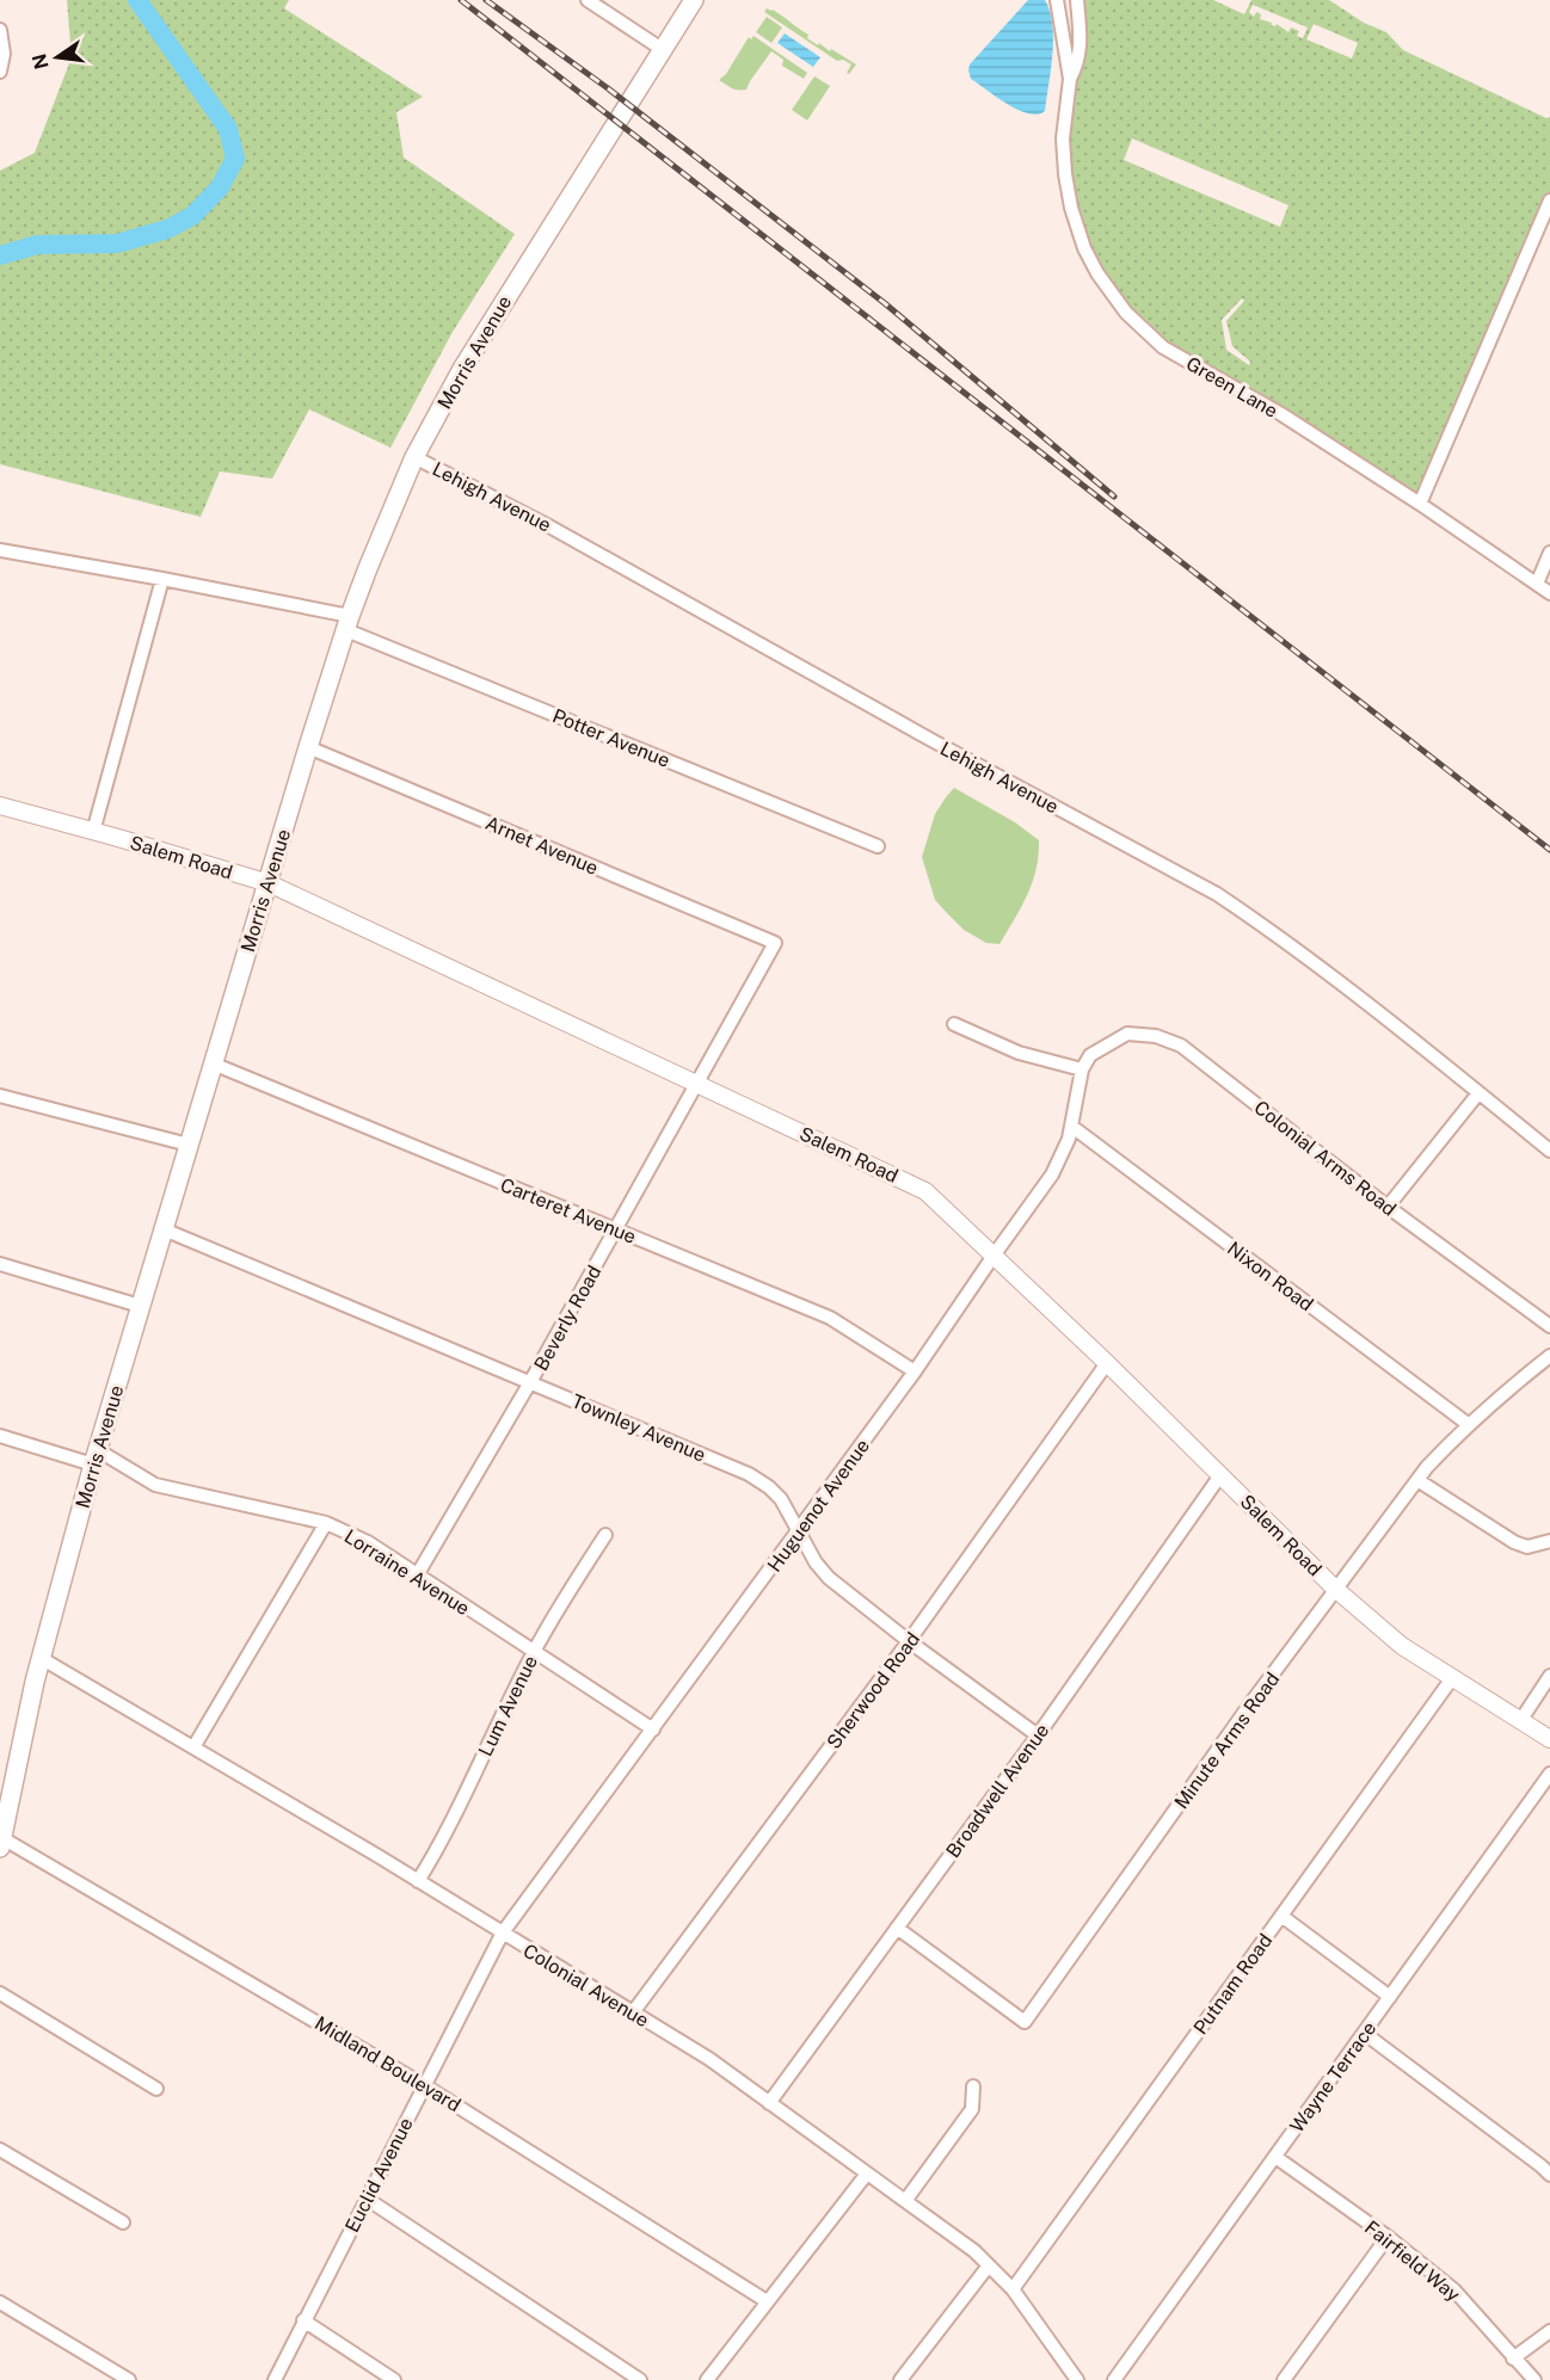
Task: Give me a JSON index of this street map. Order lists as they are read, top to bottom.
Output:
{
  "streets": {
    "main road": ["Morris Avenue"],
    "street": [
      "Green Lane",
      "Lehigh Avenue",
      "Potter Avenue",
      "Arnet Avenue",
      "Salem Road",
      "Colonial Arms Road",
      "Carteret Avenue",
      "Nixon Road",
      "Beverly Road",
      "Townley Avenue",
      "Huguenot Avenue",
      "Lorraine Avenue",
      "Sherwood Road",
      "Lum Avenue",
      "Minute Arms Road",
      "Broadwell Avenue",
      "Putnam Road",
      "Colonial Avenue",
      "Midland Boulevard",
      "Wayne Terrace",
      "Euclid Avenue",
      "Fairfield Way"
    ]
  },
  "crossings": [
    ["Morris Avenue", "Lehigh Avenue"],
    ["Morris Avenue", "Potter Avenue"],
    ["Morris Avenue", "Arnet Avenue"],
    ["Morris Avenue", "Salem Road"],
    ["Morris Avenue", "Carteret Avenue"],
    ["Morris Avenue", "Townley Avenue"],
    ["Morris Avenue", "Lorraine Avenue"],
    ["Morris Avenue", "Colonial Avenue"],
    ["Morris Avenue", "Midland Boulevard"],
    ["Arnet Avenue", "Beverly Road"],
    ["Salem Road", "Beverly Road"],
    ["Salem Road", "Huguenot Avenue"],
    ["Salem Road", "Sherwood Road"],
    ["Salem Road", "Minute Arms Road"],
    ["Salem Road", "Broadwell Avenue"],
    ["Salem Road", "Putnam Road"],
    ["Colonial Arms Road", "Huguenot Avenue"],
    ["Carteret Avenue", "Beverly Road"],
    ["Carteret Avenue", "Huguenot Avenue"],
    ["Nixon Road", "Huguenot Avenue"],
    ["Nixon Road", "Minute Arms Road"],
    ["Beverly Road", "Townley Avenue"],
    ["Beverly Road", "Lorraine Avenue"],
    ["Townley Avenue", "Huguenot Avenue"],
    ["Townley Avenue", "Sherwood Road"],
    ["Townley Avenue", "Broadwell Avenue"],
    ["Huguenot Avenue", "Lorraine Avenue"],
    ["Huguenot Avenue", "Colonial Avenue"],
    ["Huguenot Avenue", "Euclid Avenue"],
    ["Lorraine Avenue", "Lum Avenue"],
    ["Sherwood Road", "Colonial Avenue"],
    ["Lum Avenue", "Colonial Avenue"],
    ["Minute Arms Road", "Broadwell Avenue"],
    ["Broadwell Avenue", "Colonial Avenue"],
    ["Putnam Road", "Colonial Avenue"],
    ["Colonial Avenue", "Euclid Avenue"],
    ["Midland Boulevard", "Euclid Avenue"],
    ["Wayne Terrace", "Fairfield Way"]
  ],
  "north": "left"
}
